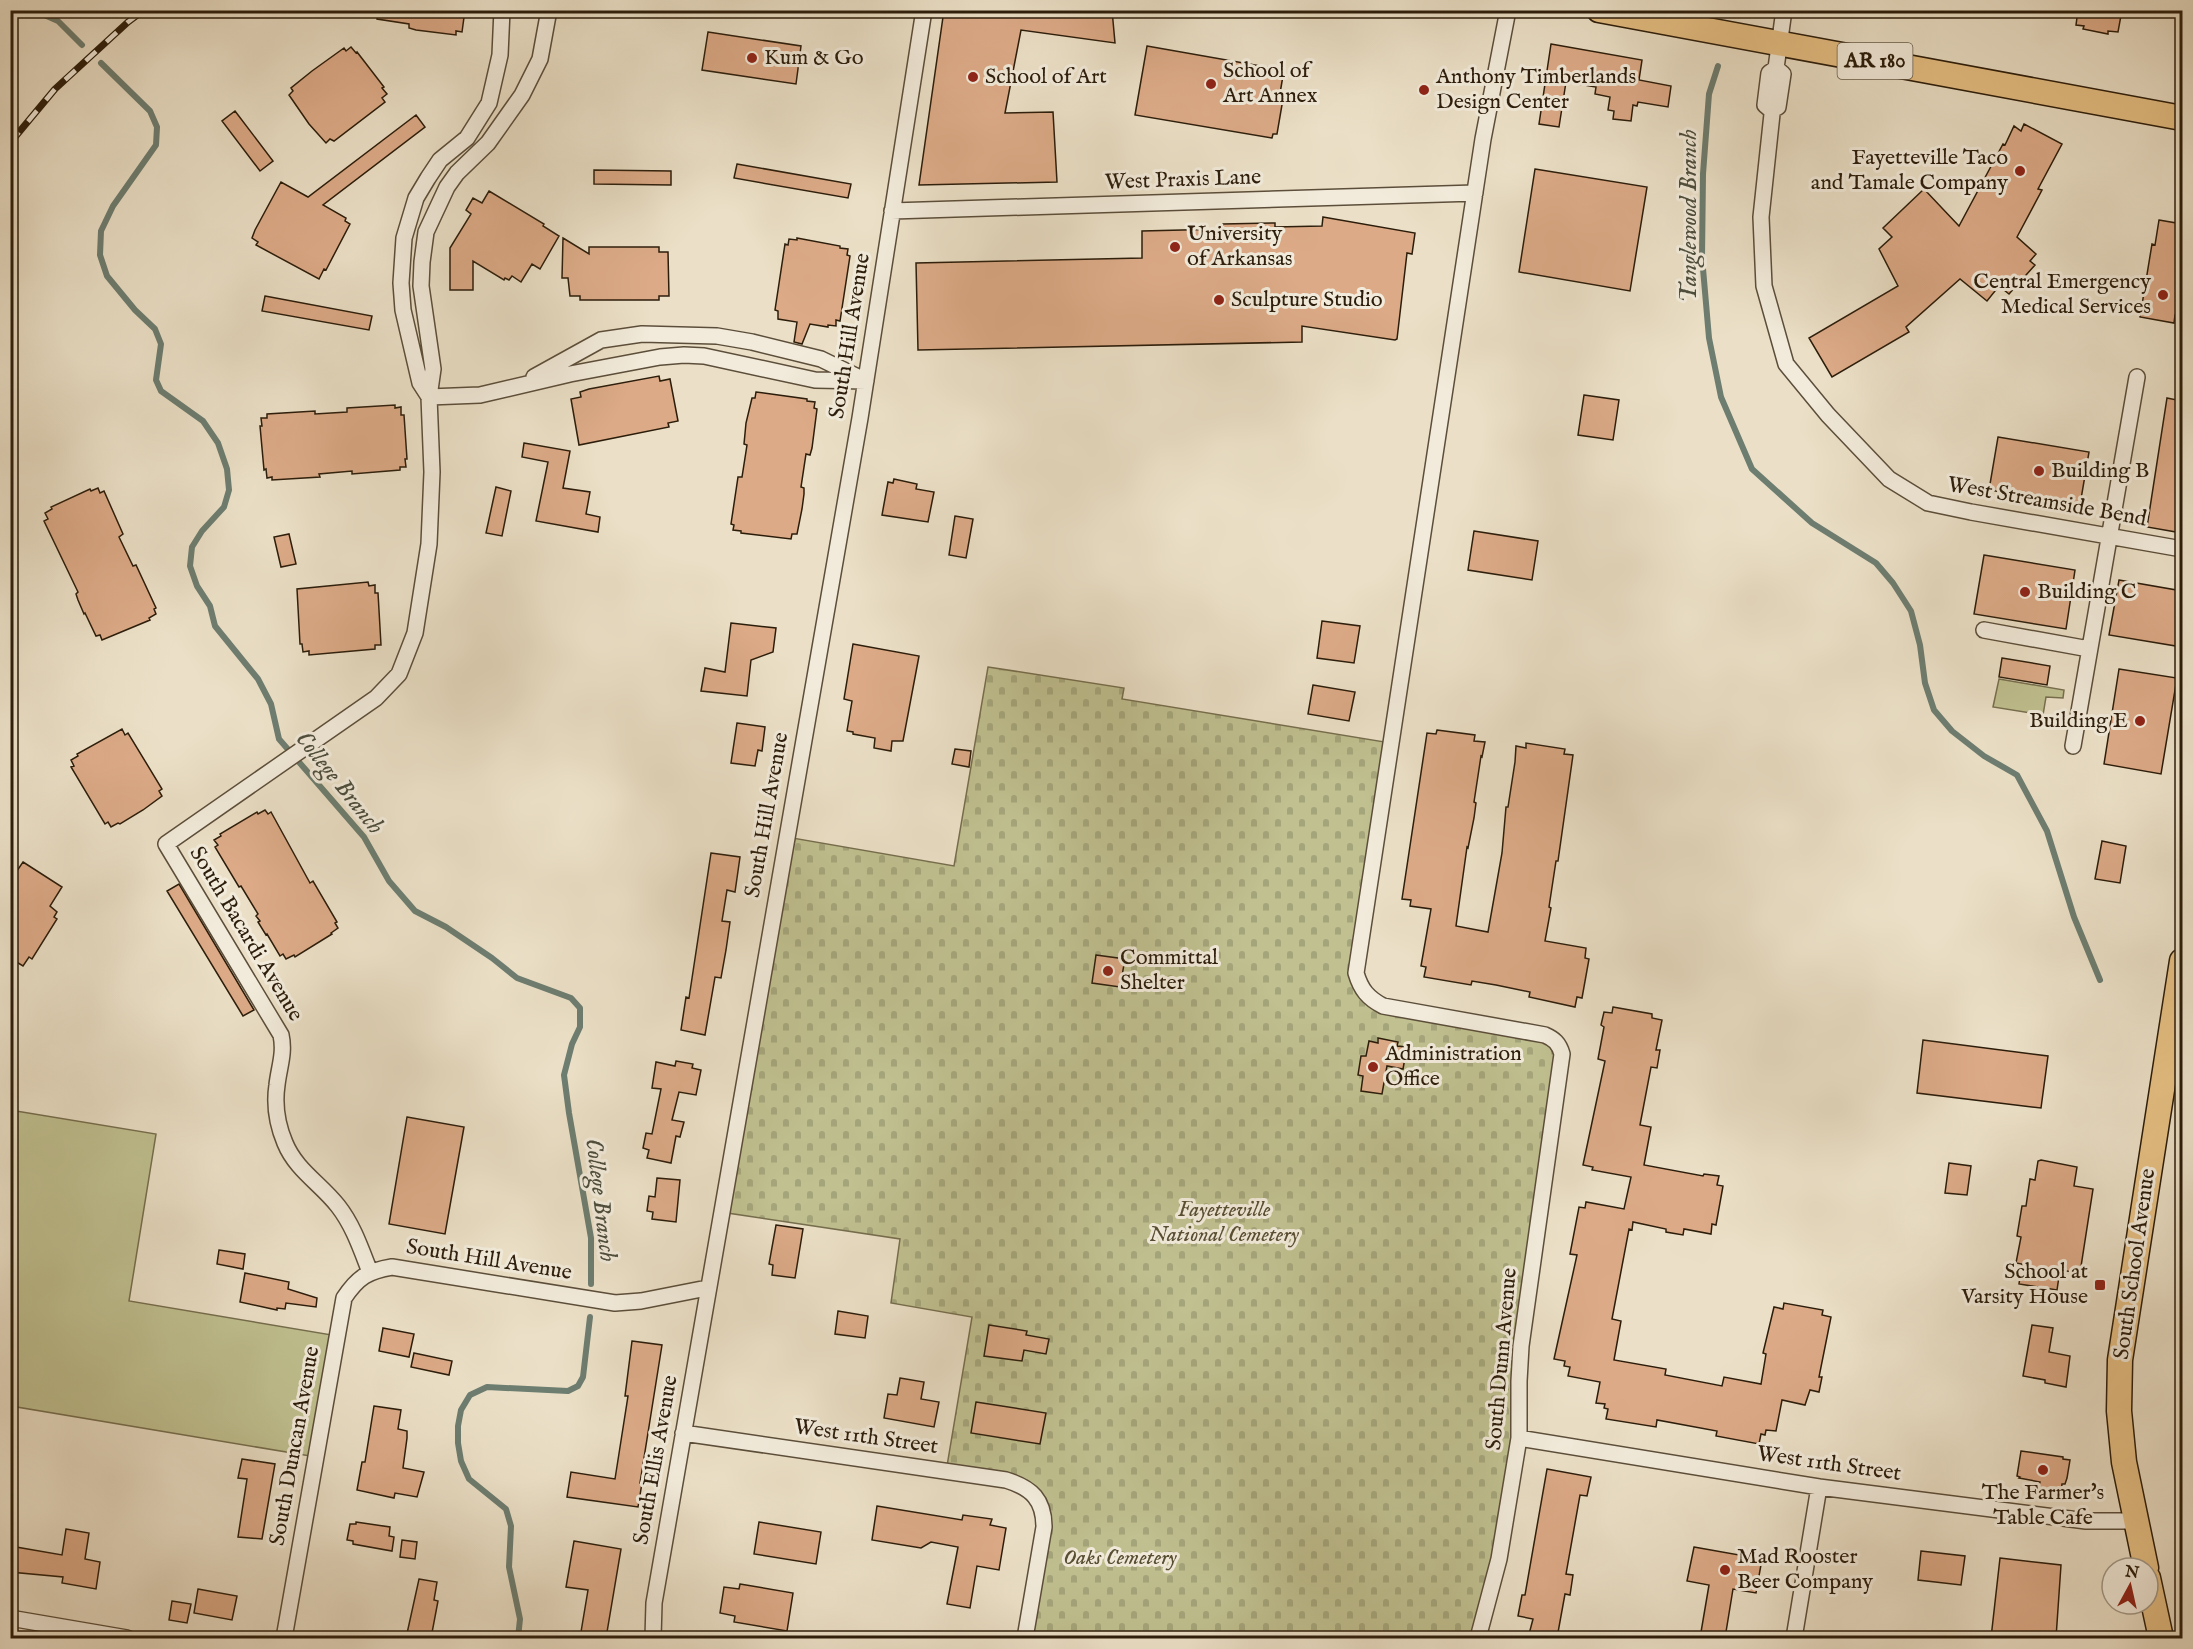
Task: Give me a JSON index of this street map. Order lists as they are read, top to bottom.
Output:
{
  "streets": {
    "main road": ["AR 180", "South School Avenue"],
    "street": [
      "West Praxis Lane",
      "South Hill Avenue",
      "West Streamside Bend",
      "South Bacardi Avenue",
      "South Dunn Avenue",
      "West 11th Street",
      "South Duncan Avenue",
      "South Ellis Avenue"
    ]
  },
  "crossings": [
    ["AR 180", "West Streamside Bend"],
    ["West Praxis Lane", "South Hill Avenue"],
    ["West Praxis Lane", "South Dunn Avenue"],
    ["South Hill Avenue", "South Bacardi Avenue"],
    ["South Hill Avenue", "South Duncan Avenue"],
    ["South Hill Avenue", "South Ellis Avenue"],
    ["South Bacardi Avenue", "South Duncan Avenue"],
    ["South School Avenue", "West 11th Street"],
    ["South Dunn Avenue", "West 11th Street"],
    ["West 11th Street", "South Ellis Avenue"]
  ],
  "water": ["Tanglewood Branch", "College Branch"],
  "parks": ["Fayetteville National Cemetery", "Oaks Cemetery"],
  "places": {
    "other": [
      "Kum & Go",
      "School of Art",
      "School of Art Annex",
      "Anthony Timberlands Design Center",
      "Fayetteville Taco and Tamale Company",
      "University of Arkansas",
      "Central Emergency Medical Services",
      "Sculpture Studio",
      "Building B",
      "Building C",
      "Building E",
      "Committal Shelter",
      "Administration Office",
      "The Farmer's Table Cafe",
      "Mad Rooster Beer Company"
    ],
    "transit": ["School at Varsity House"]
  },
  "north": "top"
}
